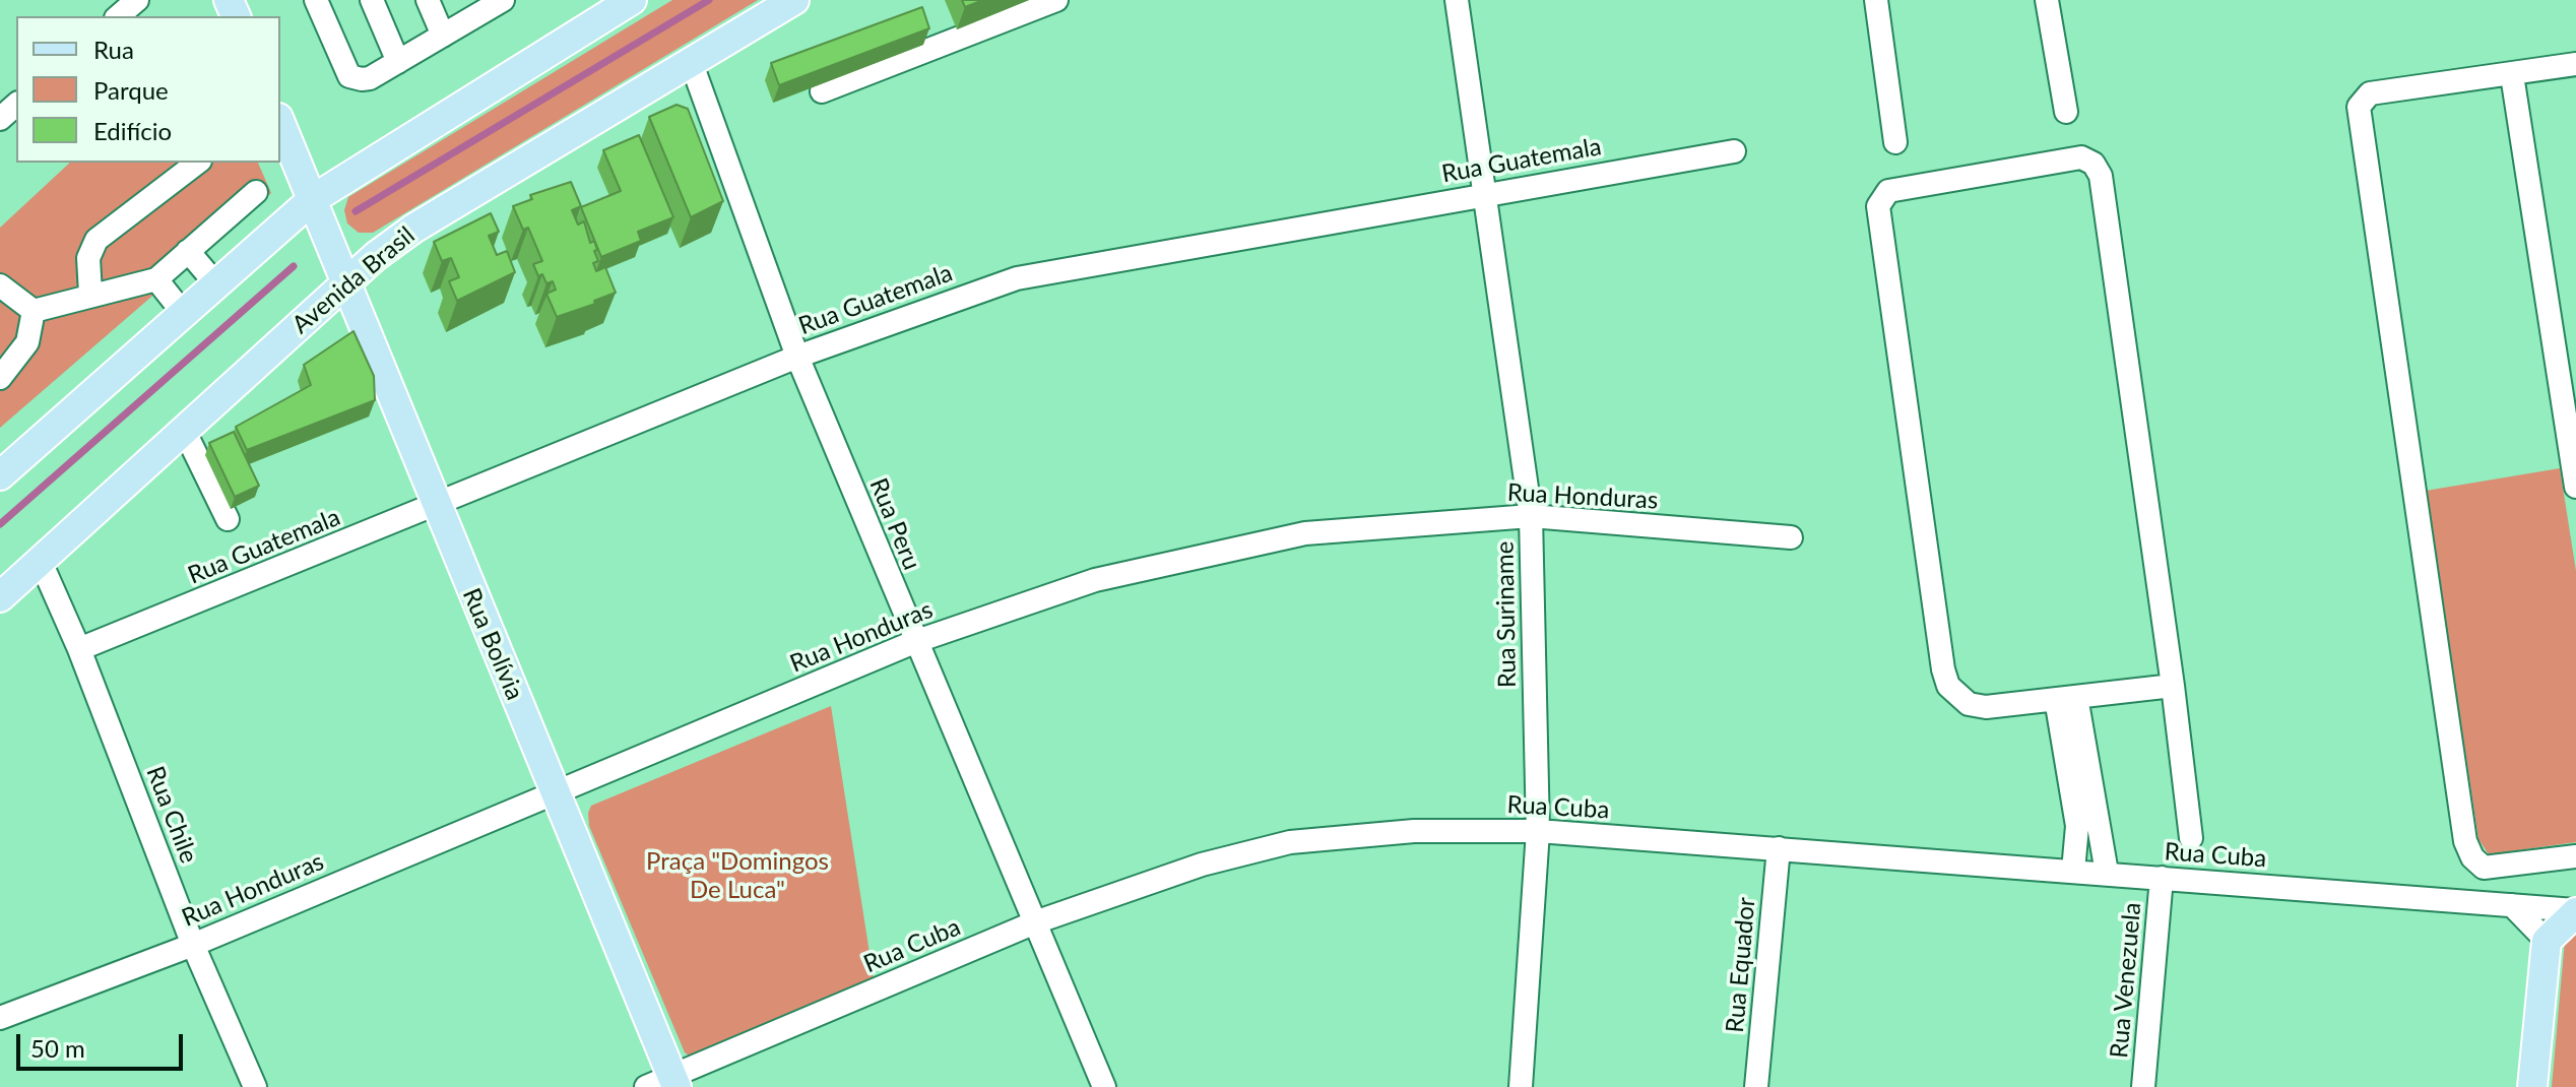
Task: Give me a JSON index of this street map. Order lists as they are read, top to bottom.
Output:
{
  "streets": {
    "main road": ["Avenida Brasil", "Rua Bolívia"],
    "street": [
      "Rua Guatemala",
      "Rua Honduras",
      "Rua Peru",
      "Rua Suriname",
      "Rua Cuba",
      "Rua Chile",
      "Rua Equador",
      "Rua Venezuela"
    ]
  },
  "crossings": [
    ["Rua Guatemala", "Rua Peru"],
    ["Rua Guatemala", "Rua Suriname"],
    ["Rua Guatemala", "Rua Bolívia"],
    ["Rua Guatemala", "Rua Chile"],
    ["Avenida Brasil", "Rua Peru"],
    ["Avenida Brasil", "Rua Bolívia"],
    ["Avenida Brasil", "Rua Chile"],
    ["Rua Honduras", "Rua Peru"],
    ["Rua Honduras", "Rua Suriname"],
    ["Rua Honduras", "Rua Bolívia"],
    ["Rua Honduras", "Rua Chile"],
    ["Rua Peru", "Rua Cuba"],
    ["Rua Suriname", "Rua Cuba"],
    ["Rua Bolívia", "Rua Cuba"],
    ["Rua Cuba", "Rua Equador"],
    ["Rua Cuba", "Rua Venezuela"]
  ],
  "parks": ["Praça \"Domingos De Luca\""],
  "legend": ["Rua", "Parque", "Edifício"],
  "scale_bar": "50 m"
}
